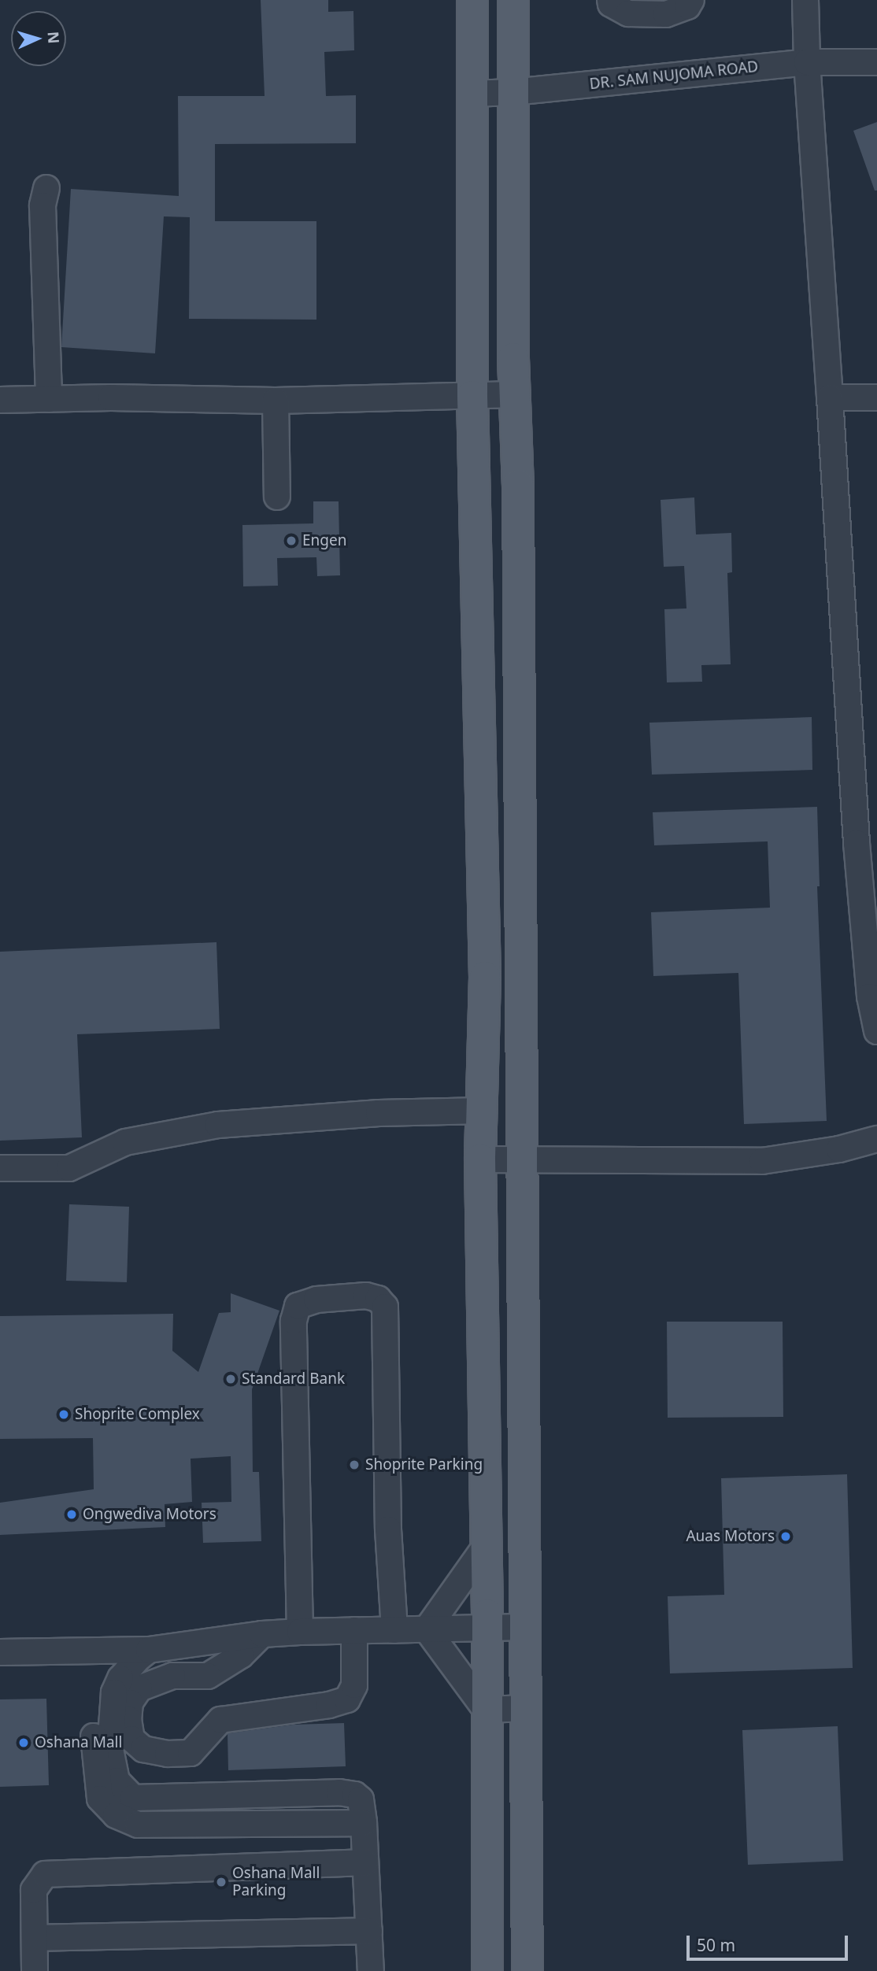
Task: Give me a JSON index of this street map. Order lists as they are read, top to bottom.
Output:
{
  "streets": {
    "street": ["DR. SAM NUJOMA ROAD"]
  },
  "places": [
    "Engen",
    "Standard Bank",
    "Shoprite Complex",
    "Shoprite Parking",
    "Ongwediva Motors",
    "Auas Motors",
    "Oshana Mall",
    "Oshana Mall Parking"
  ],
  "scale_bar": "50 m",
  "north": "right"
}
